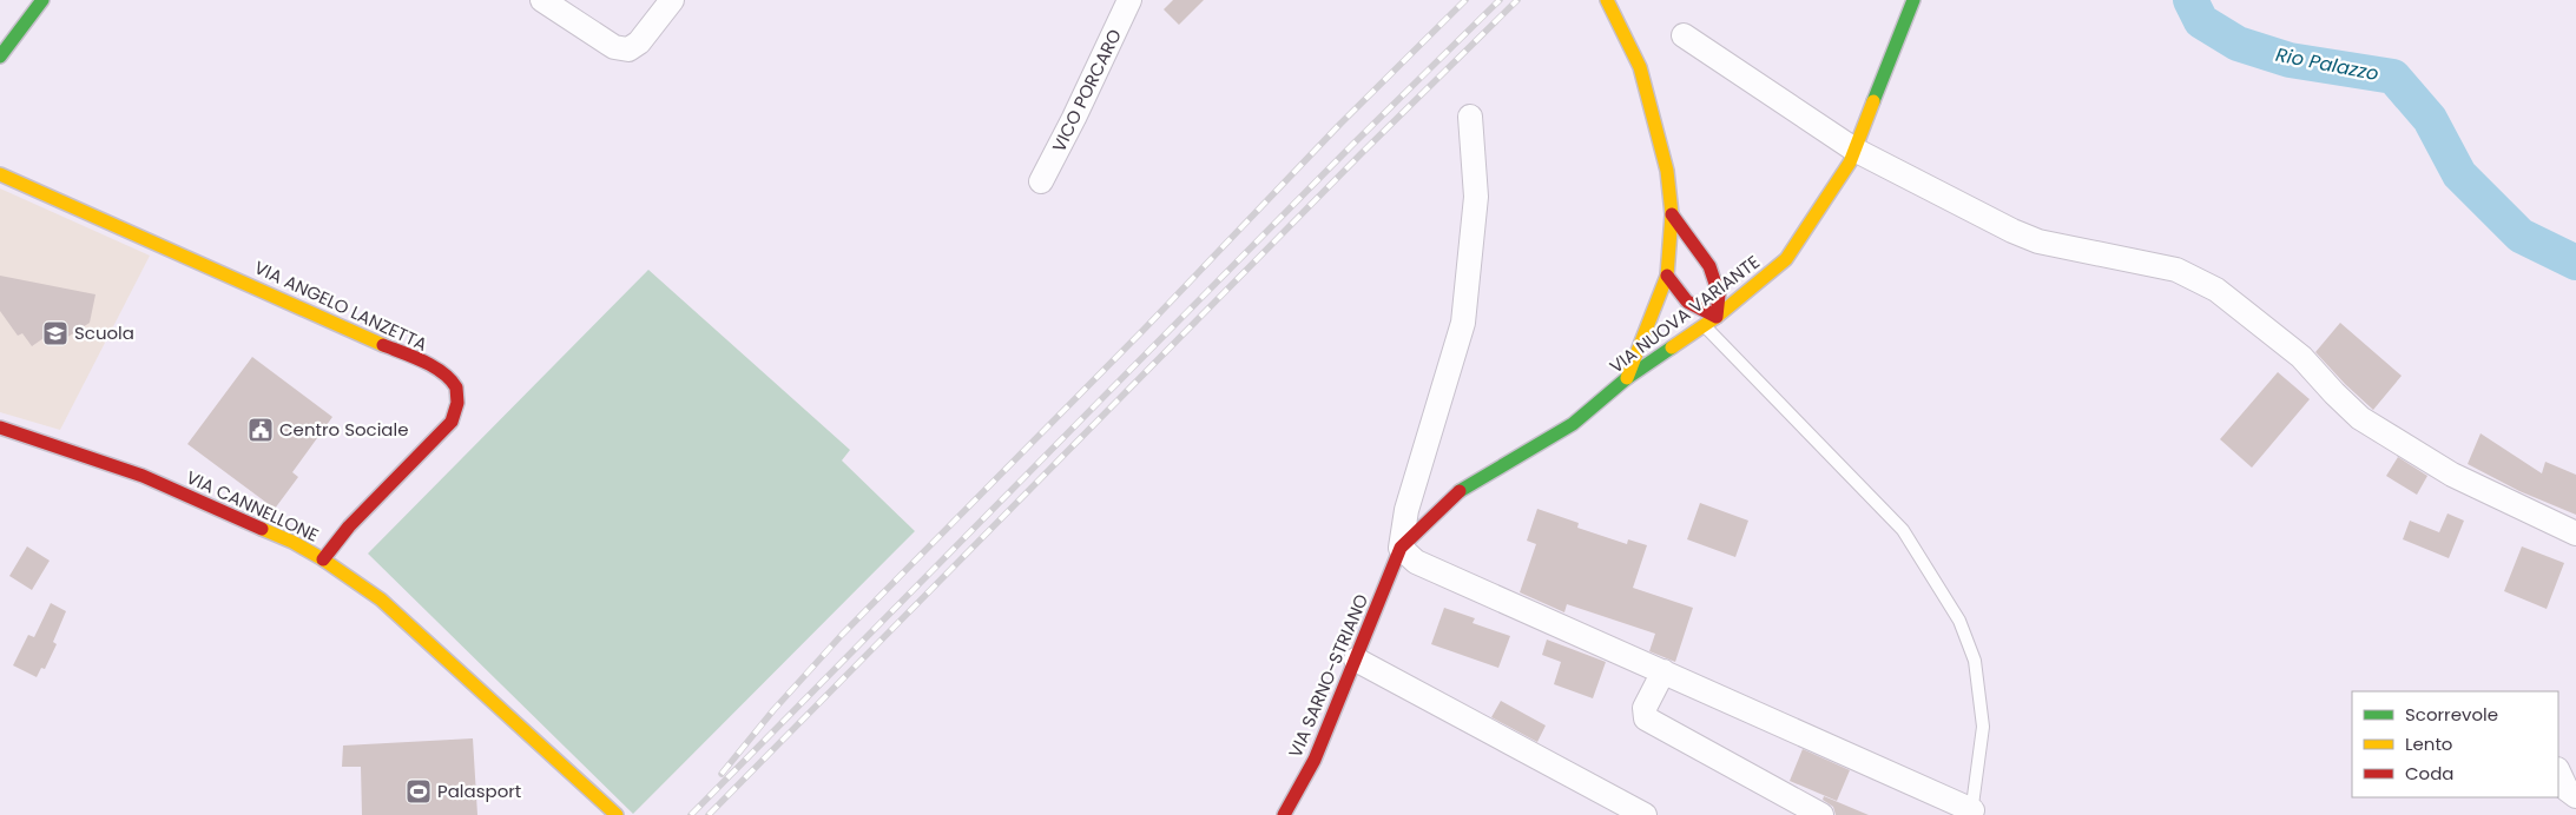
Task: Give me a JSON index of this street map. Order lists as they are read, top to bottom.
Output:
{
  "streets": {
    "main road": [
      "VIA ANGELO LANZETTA",
      "VIA NUOVA VARIANTE",
      "VIA CANNELLONE",
      "VIA SARNO-STRIANO"
    ],
    "street": ["VICO PORCARO"]
  },
  "crossings": [
    ["VIA ANGELO LANZETTA", "VIA CANNELLONE"],
    ["VIA NUOVA VARIANTE", "VIA SARNO-STRIANO"]
  ],
  "water": ["Rio Palazzo"],
  "places": {
    "school or university": ["Scuola"],
    "public building": ["Centro Sociale"],
    "sports": ["Palasport"]
  },
  "legend": ["Scorrevole", "Lento", "Coda"]
}
